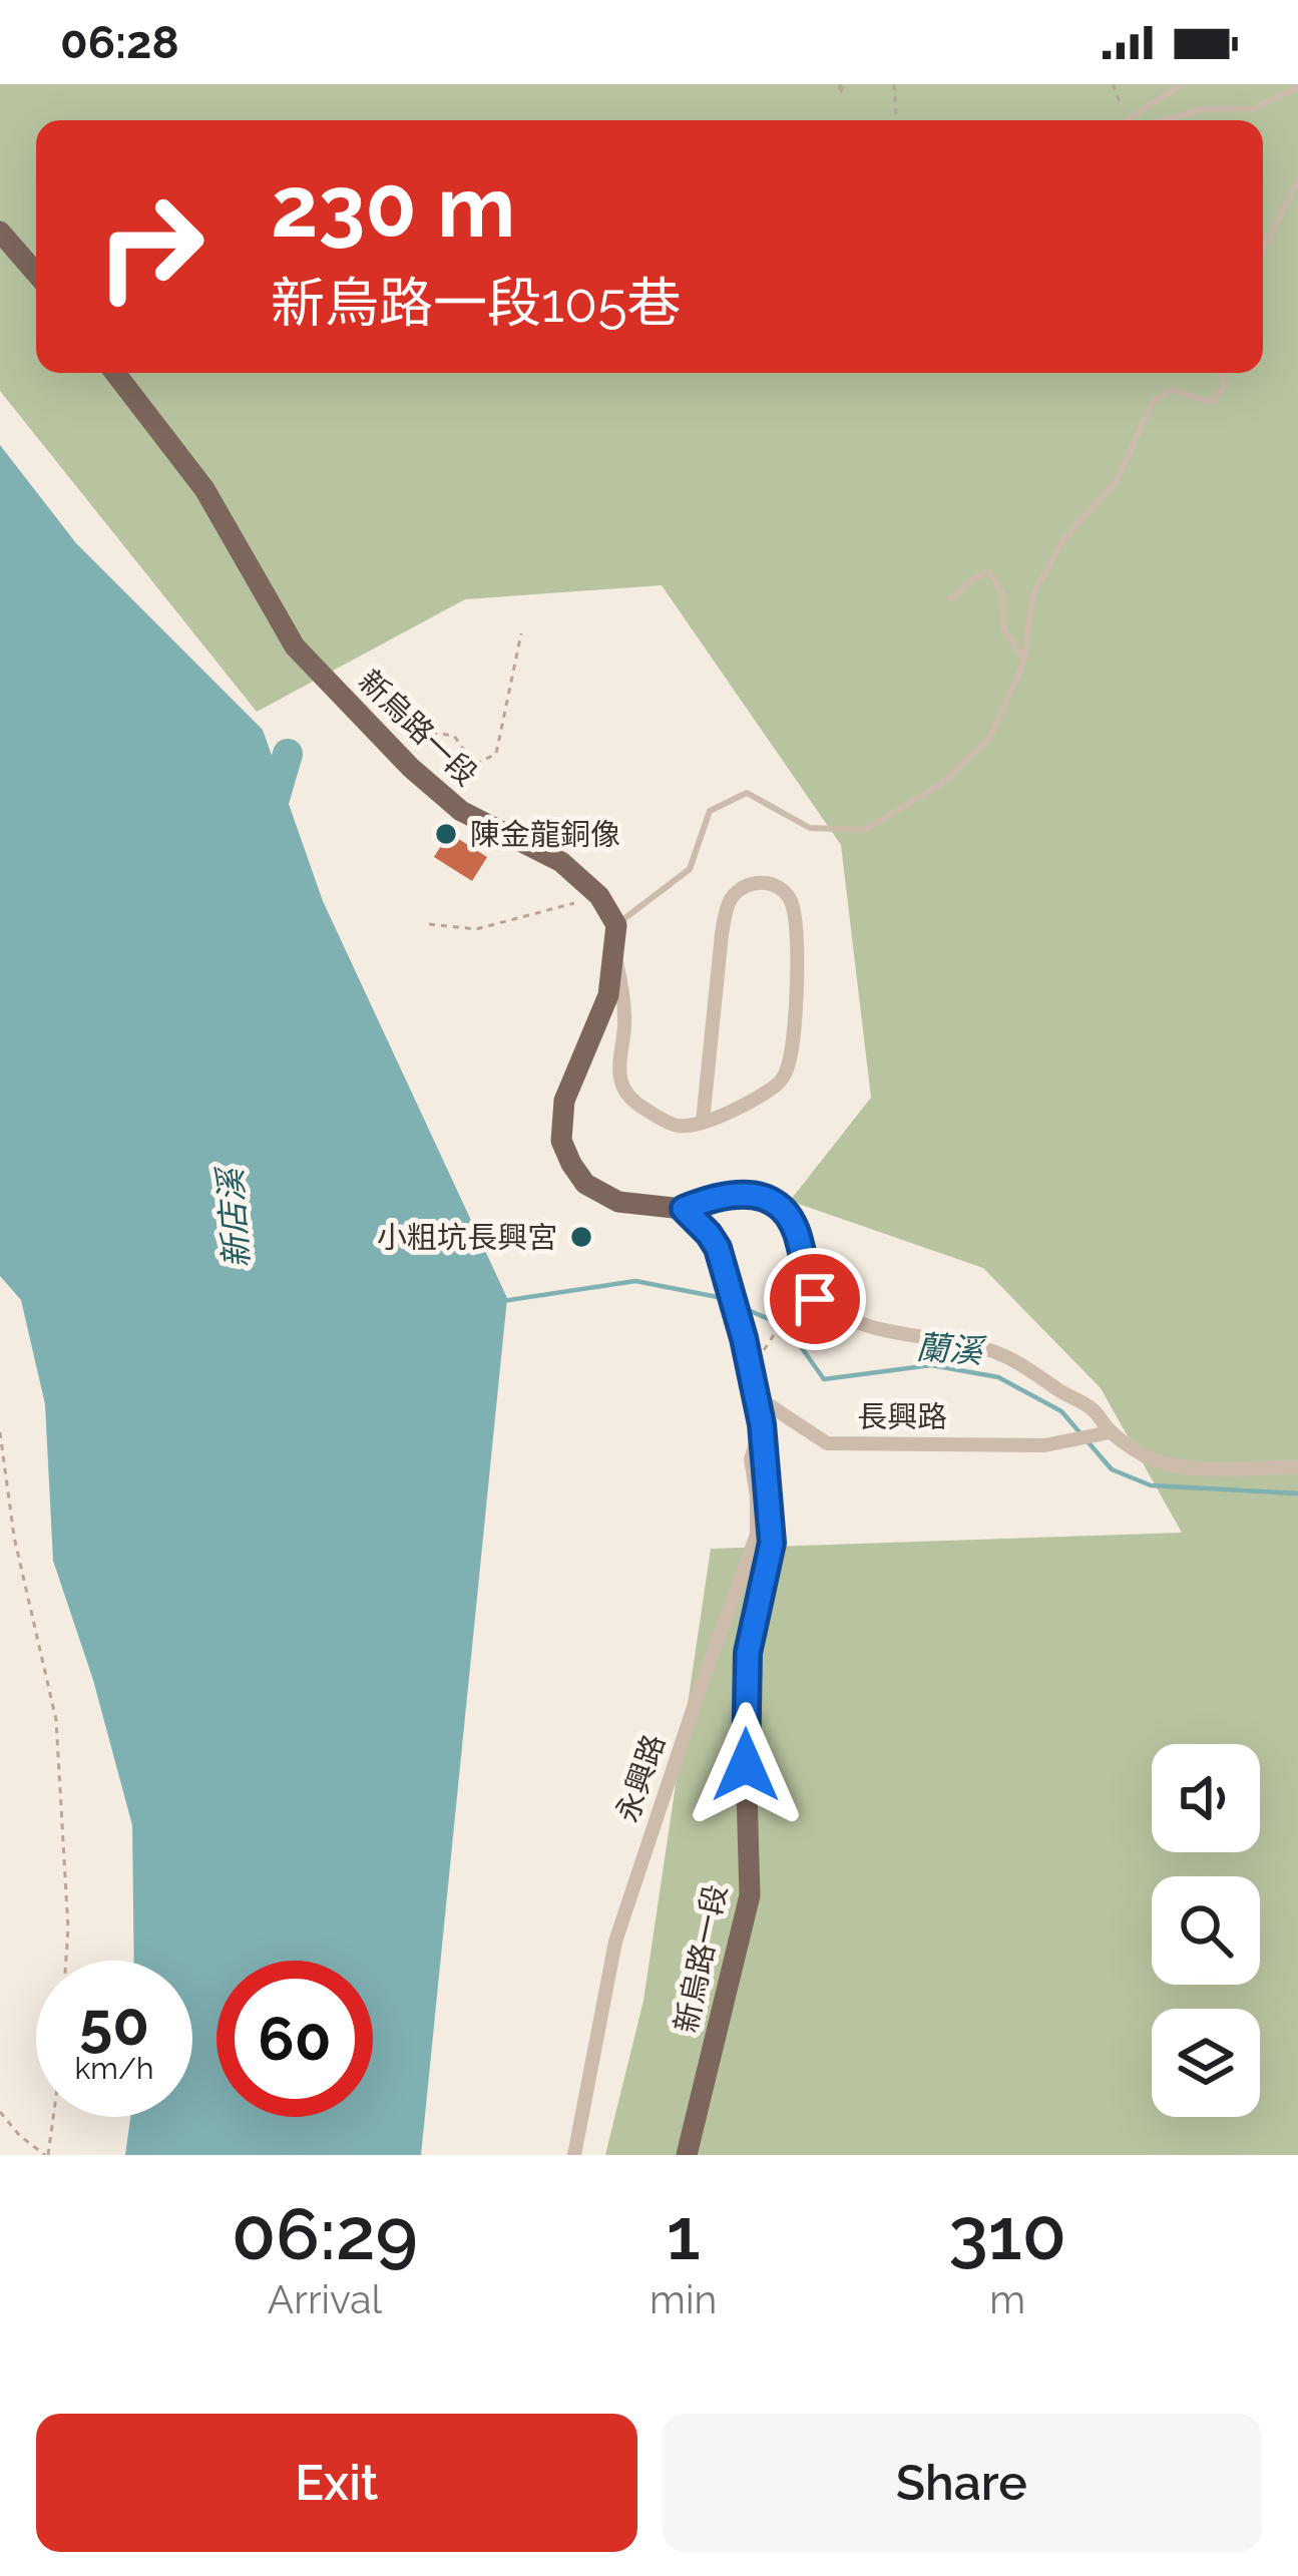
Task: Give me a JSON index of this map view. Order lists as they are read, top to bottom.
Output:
{
  "streets": {
    "main road": ["新烏路一段"],
    "street": ["長興路", "永興路"]
  },
  "crossings": [
    ["新烏路一段", "長興路"],
    ["新烏路一段", "永興路"]
  ],
  "water": ["新店溪", "蘭溪"],
  "places": ["陳金龍銅像", "小粗坑長興宮"],
  "page": {
    "status": "06:28",
    "turn": ["230 m", "新烏路一段105巷"],
    "speed": "50 km/h",
    "limit": "60",
    "eta": [
      "06:29",
      "Arrival",
      "1",
      "min",
      "310",
      "m"
    ],
    "buttons": ["Exit", "Share"]
  }
}
